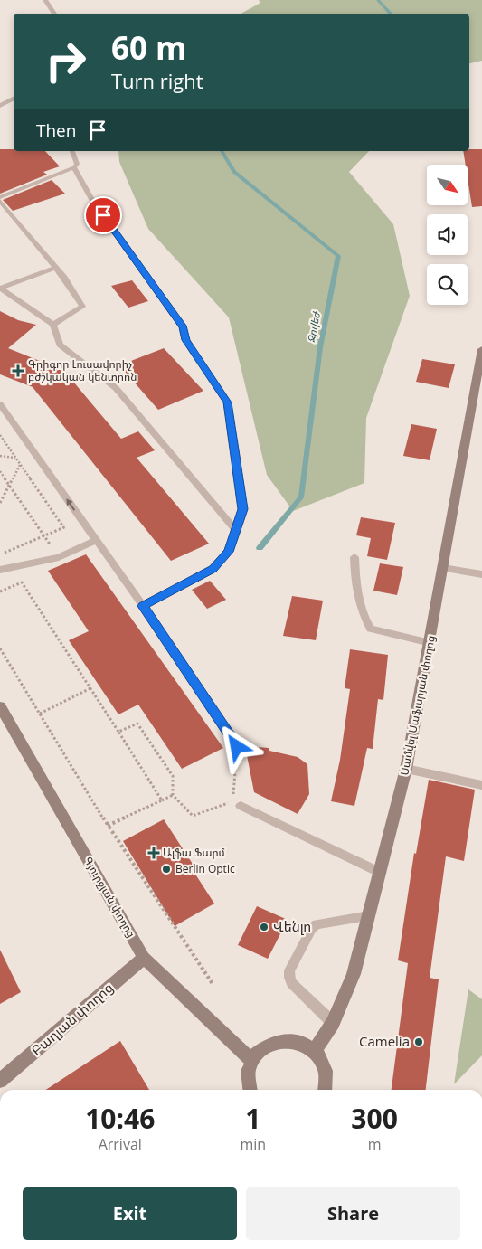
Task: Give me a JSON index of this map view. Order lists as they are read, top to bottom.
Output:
{
  "streets": {
    "street": ["Սամվել Սաֆարյան փողոց", "Գյուրջյան փողոց", "Բաղյան փողոց"]
  },
  "crossings": [
    ["Գյուրջյան փողոց", "Բաղյան փողոց"]
  ],
  "water": ["Ջրվեժ"],
  "places": {
    "health": ["Գրիգոր Լուսավորիչ բժշկական կենտրոն", "Ալֆա Ֆարմ"],
    "other": ["Berlin Optic", "Վենլո", "Camelia"]
  },
  "north": "bottom right",
  "page": {
    "turn": ["60 m", "Turn right"],
    "then": "Then",
    "eta": [
      "10:46",
      "Arrival",
      "1",
      "min",
      "300",
      "m"
    ],
    "buttons": ["Exit", "Share"]
  }
}
